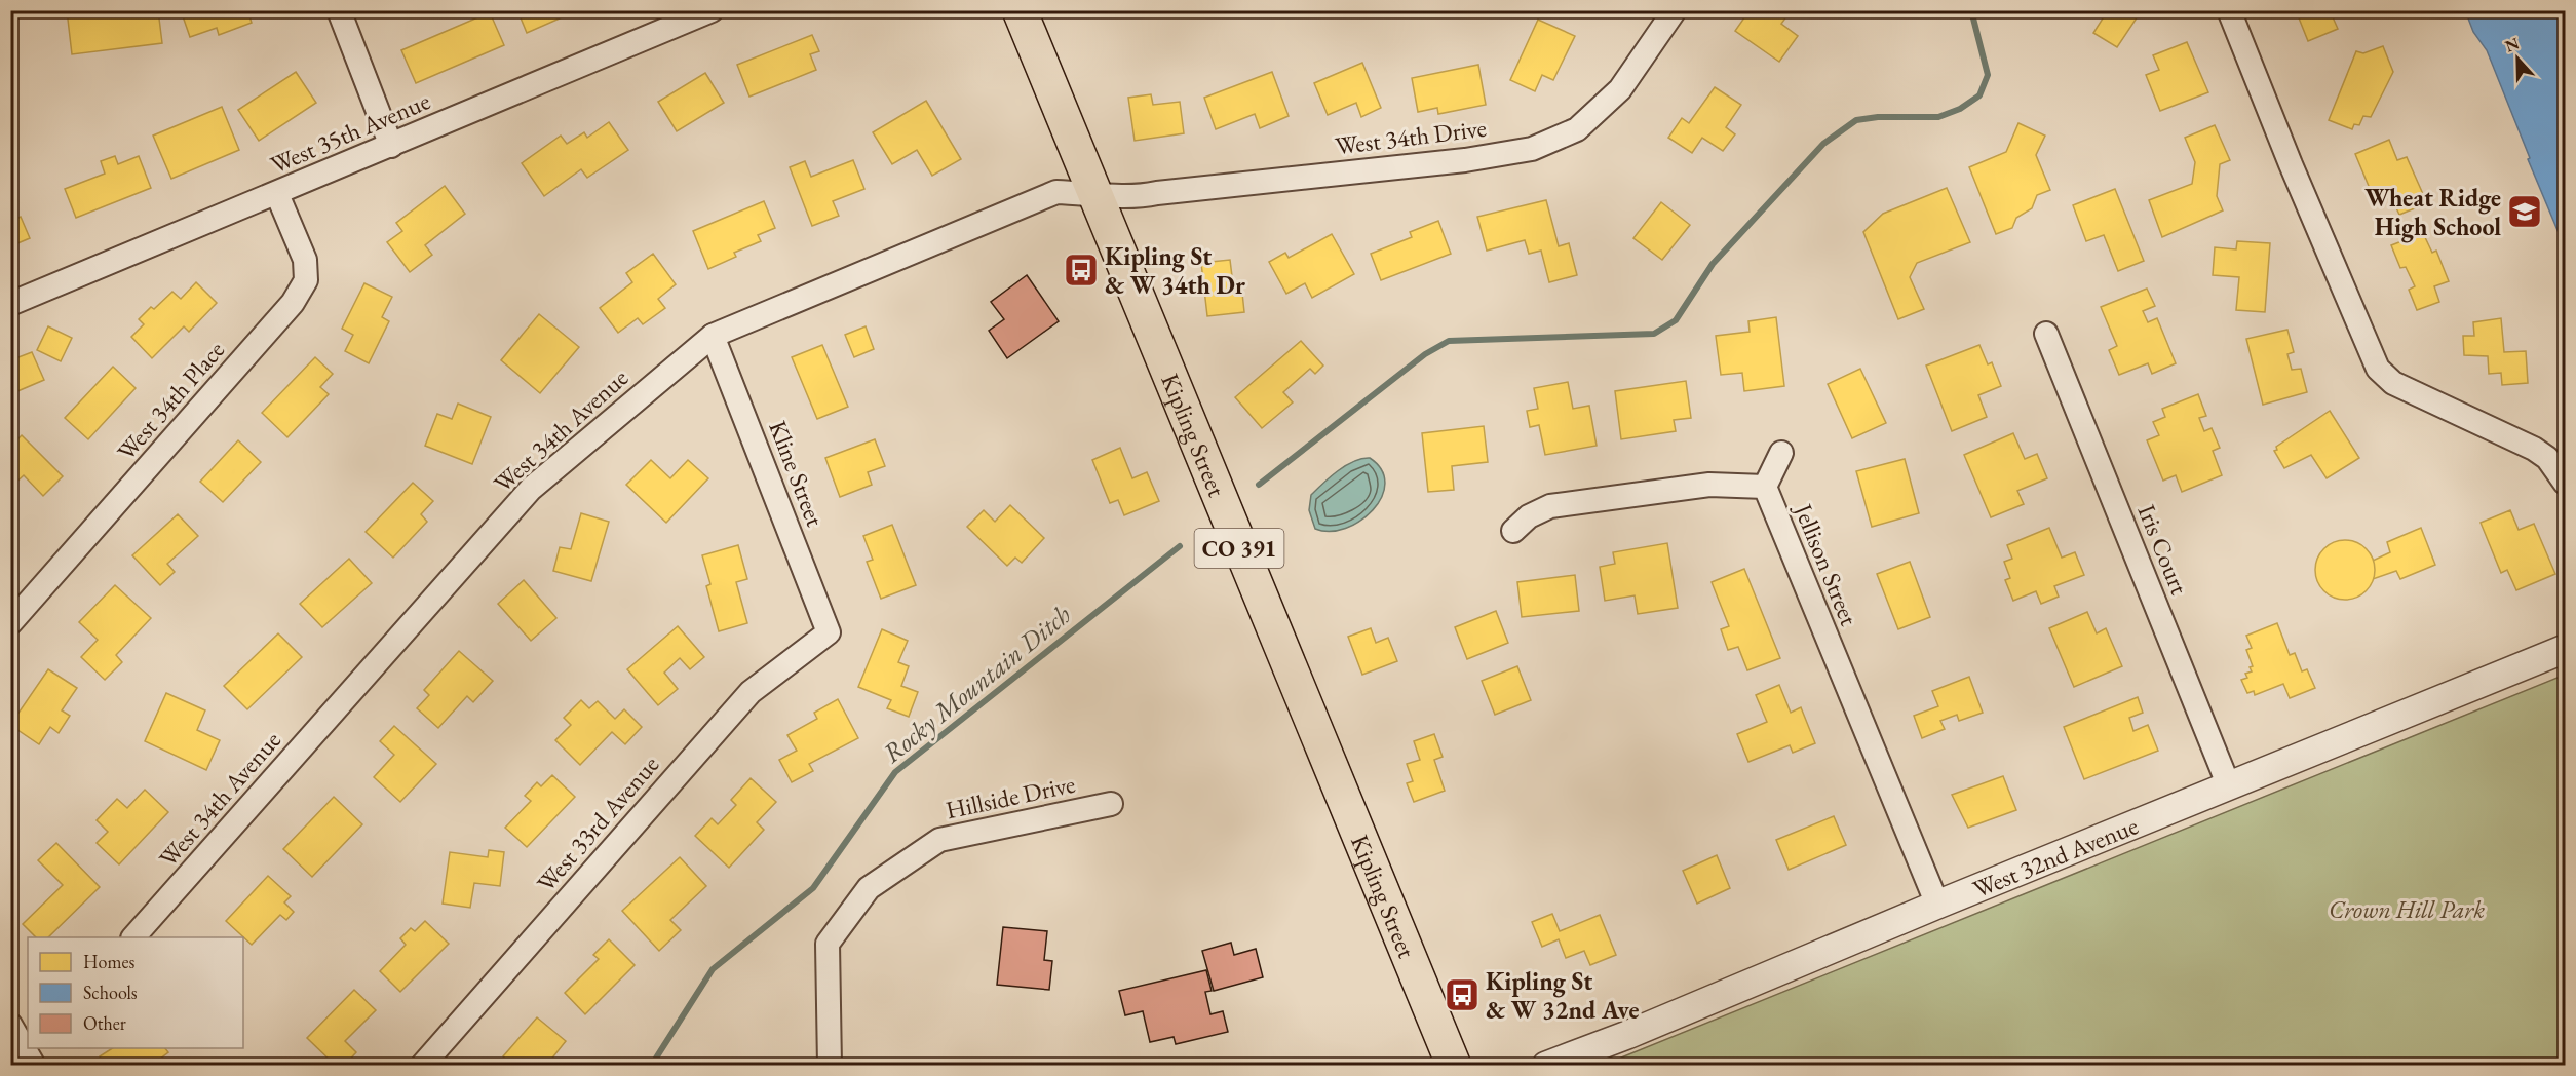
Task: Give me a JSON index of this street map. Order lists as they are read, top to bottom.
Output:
{
  "streets": {
    "main road": ["Kipling Street", "CO 391"],
    "street": [
      "West 35th Avenue",
      "West 34th Drive",
      "West 34th Place",
      "West 34th Avenue",
      "Kline Street",
      "Iris Court",
      "Jellison Street",
      "Hillside Drive",
      "West 33rd Avenue",
      "West 32nd Avenue"
    ]
  },
  "crossings": [
    ["West 35th Avenue", "West 34th Place"],
    ["West 34th Drive", "West 34th Avenue"],
    ["West 34th Drive", "Kipling Street"],
    ["West 34th Avenue", "Kipling Street"],
    ["West 34th Avenue", "Kline Street"],
    ["Kline Street", "West 33rd Avenue"],
    ["Iris Court", "West 32nd Avenue"],
    ["Jellison Street", "West 32nd Avenue"]
  ],
  "water": ["Rocky Mountain Ditch"],
  "parks": ["Crown Hill Park"],
  "places": {
    "school or university": ["Wheat Ridge High School"],
    "bus stop": ["Kipling St & W 34th Dr", "Kipling St & W 32nd Ave"]
  },
  "legend": ["Homes", "Schools", "Other"],
  "north": "top"
}
